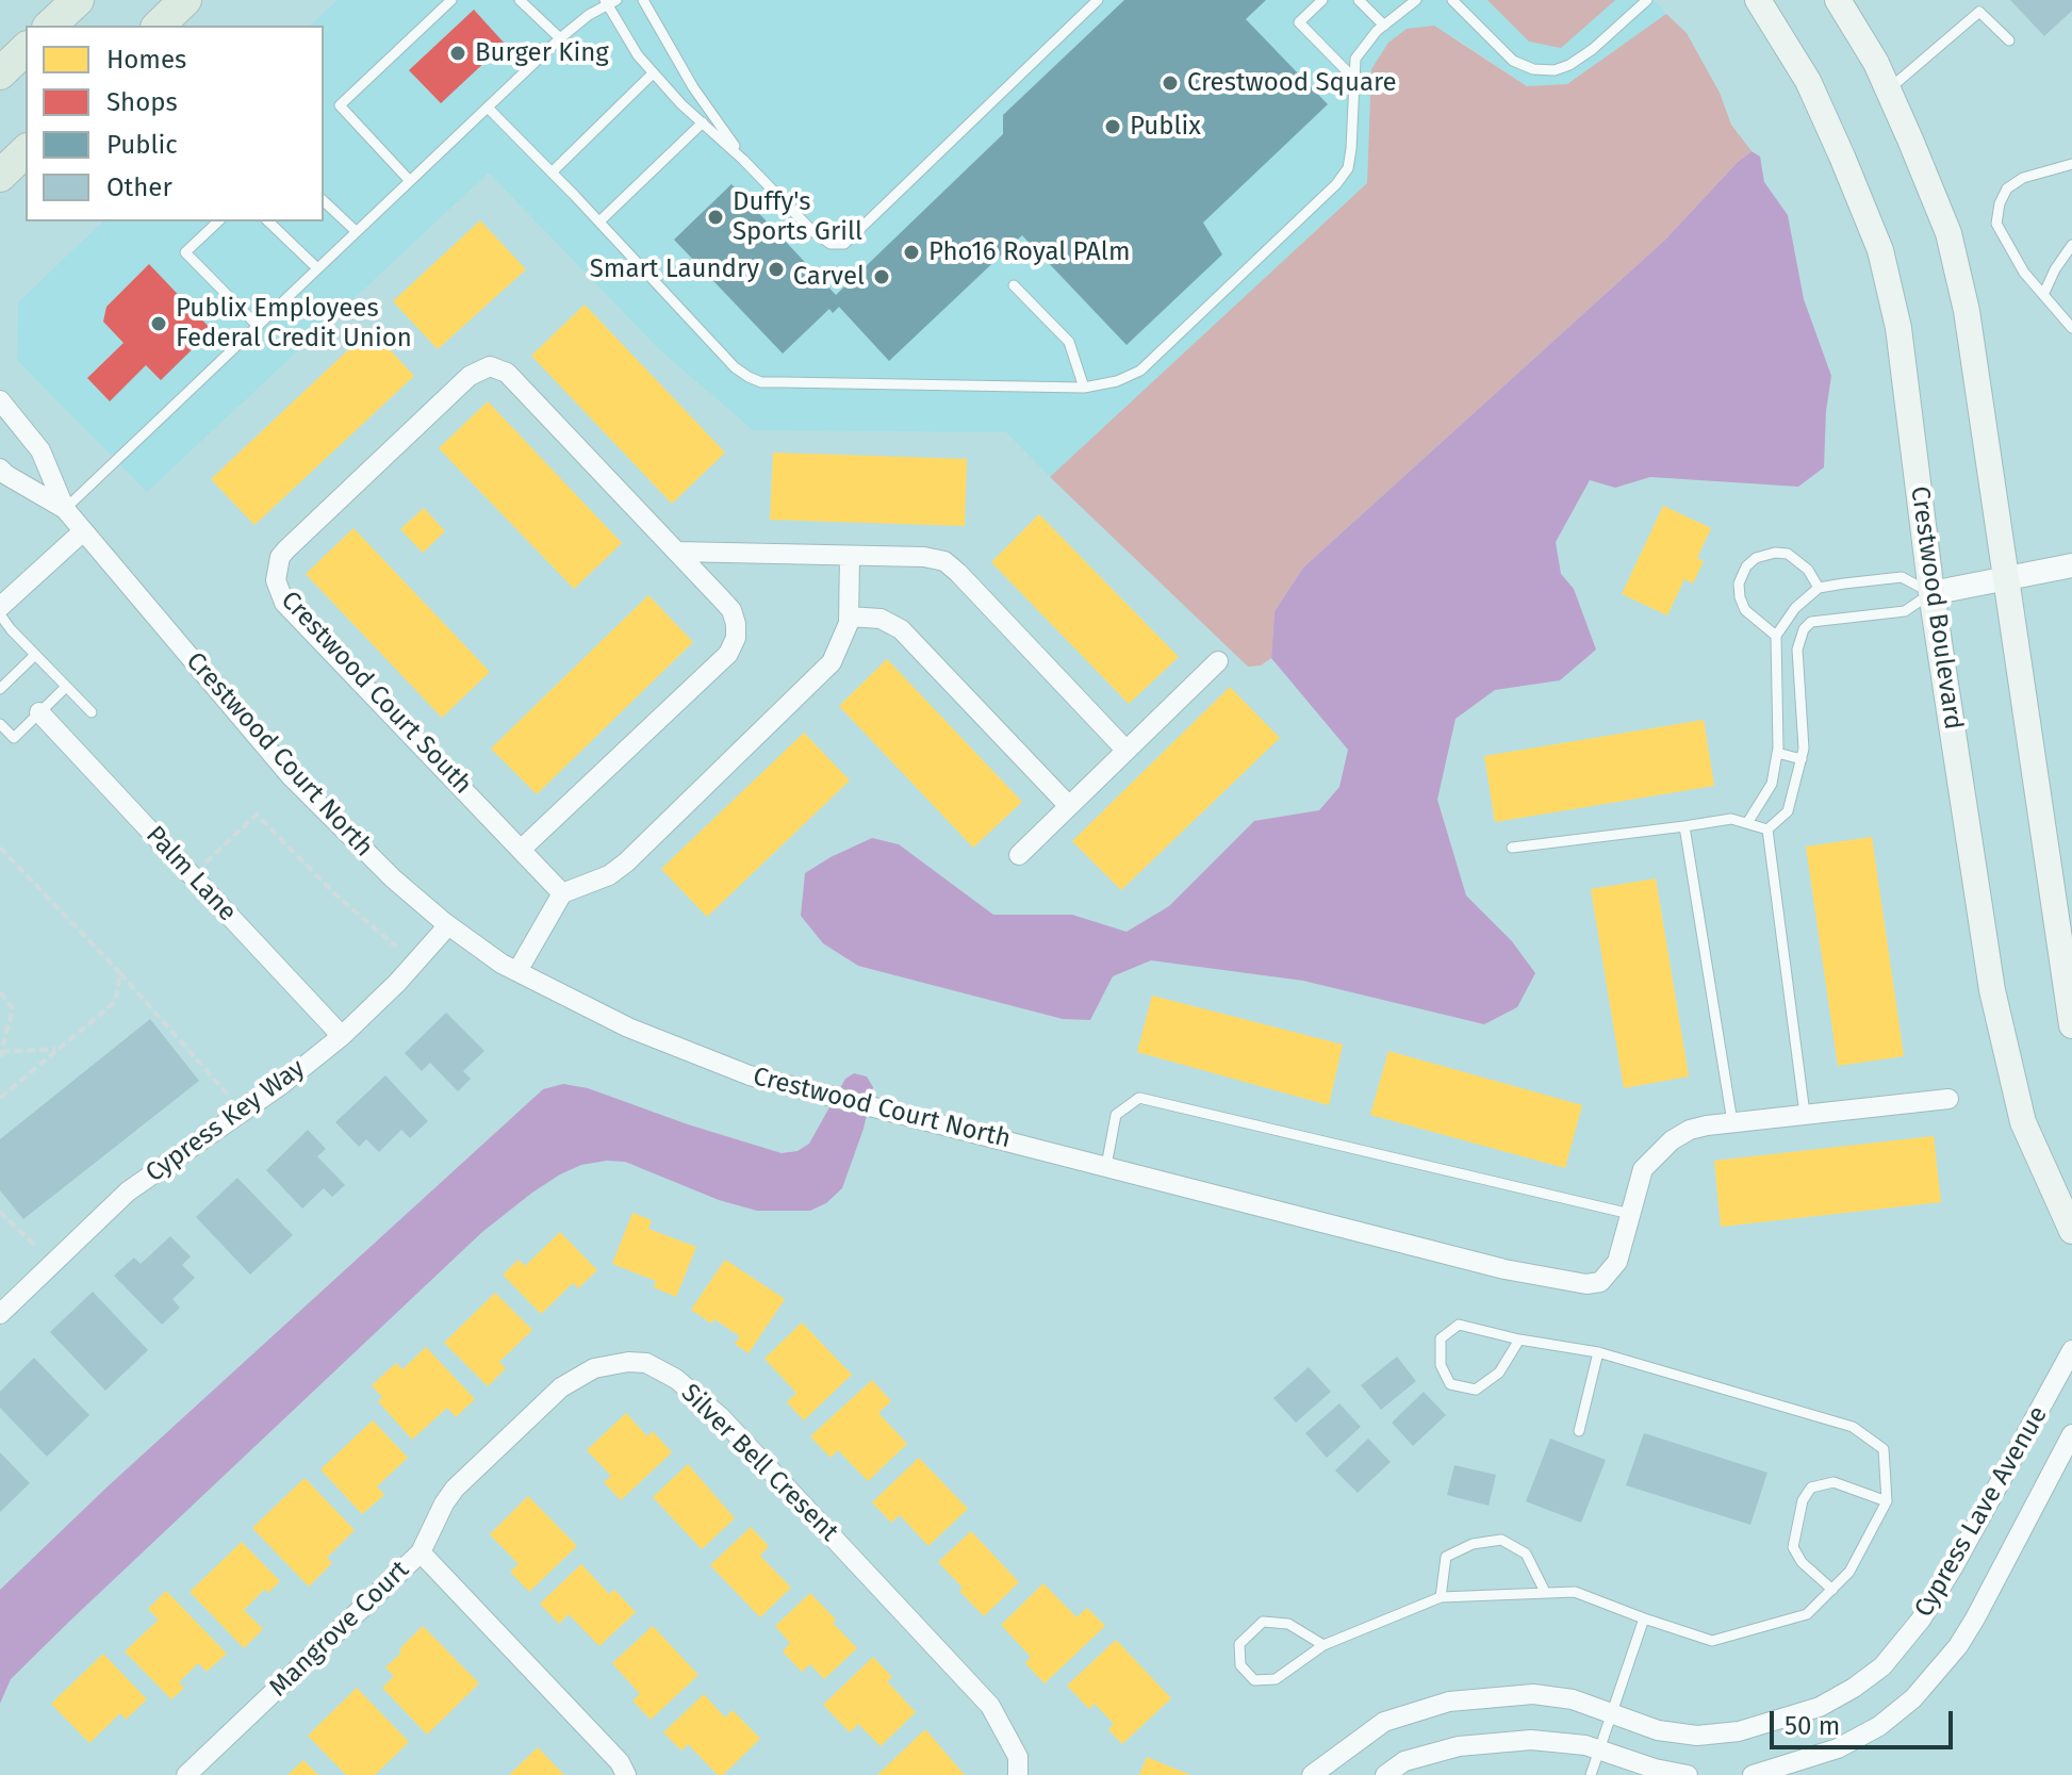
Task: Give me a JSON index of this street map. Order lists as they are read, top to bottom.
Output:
{
  "streets": {
    "main road": ["Crestwood Boulevard"],
    "street": [
      "Crestwood Court South",
      "Crestwood Court North",
      "Palm Lane",
      "Cypress Key Way",
      "Silver Bell Cresent",
      "Cypress Lave Avenue",
      "Mangrove Court"
    ]
  },
  "crossings": [
    ["Crestwood Court North", "Cypress Key Way"],
    ["Palm Lane", "Cypress Key Way"],
    ["Silver Bell Cresent", "Mangrove Court"]
  ],
  "places": [
    "Burger King",
    "Crestwood Square",
    "Publix",
    "Duffy's Sports Grill",
    "Pho16 Royal PAlm",
    "Smart Laundry",
    "Carvel",
    "Publix Employees Federal Credit Union"
  ],
  "legend": [
    "Homes",
    "Shops",
    "Public",
    "Other"
  ],
  "scale_bar": "50 m"
}
